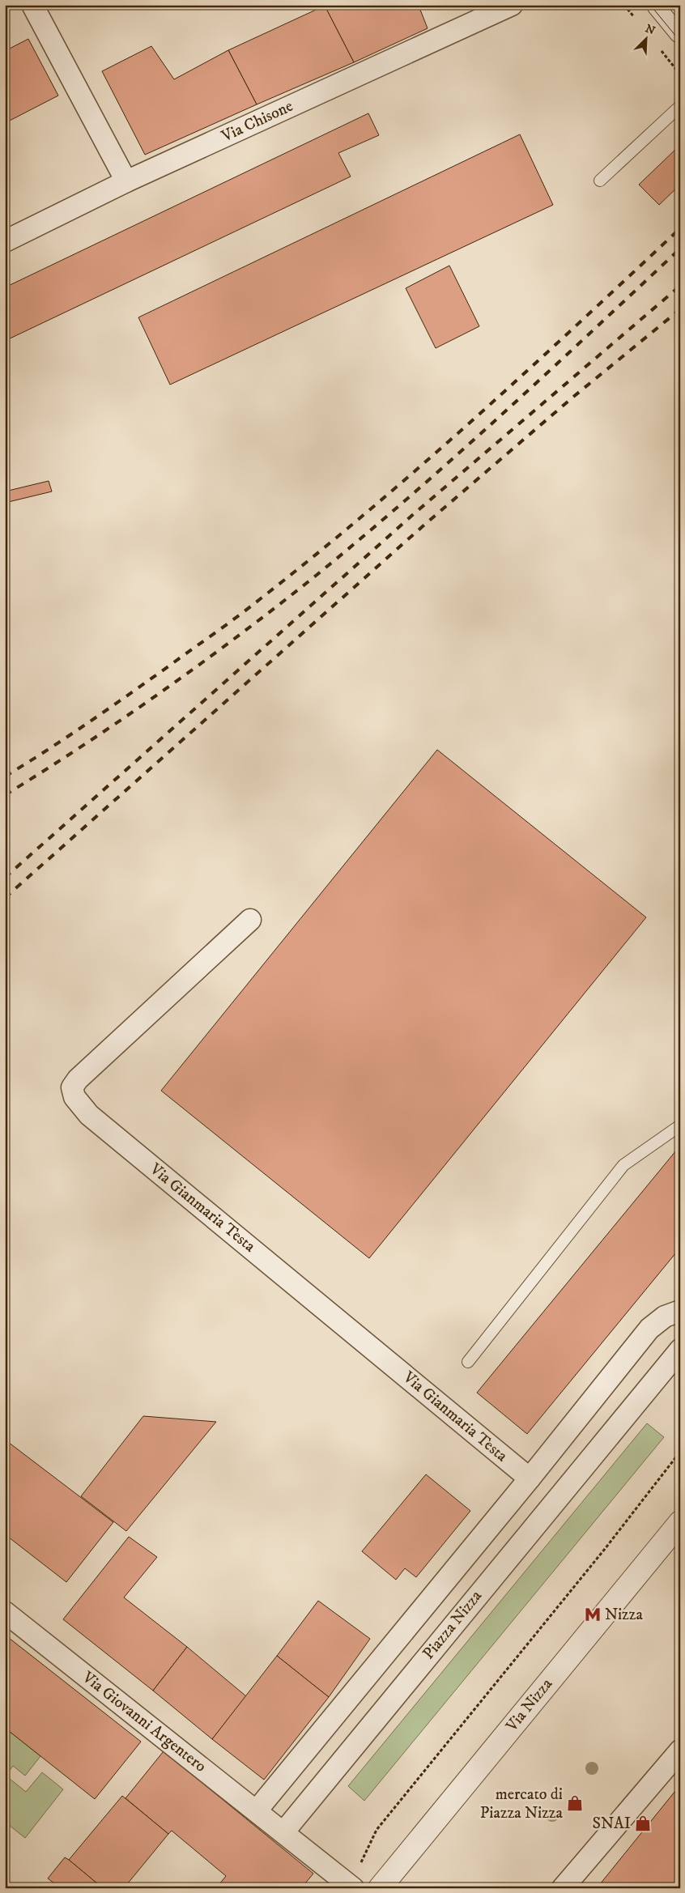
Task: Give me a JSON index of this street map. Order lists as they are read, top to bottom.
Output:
{
  "streets": {
    "street": [
      "Via Chisone",
      "Via Gianmaria Testa",
      "Piazza Nizza",
      "Via Nizza",
      "Via Giovanni Argentero"
    ]
  },
  "crossings": [
    ["Via Gianmaria Testa", "Piazza Nizza"],
    ["Piazza Nizza", "Via Giovanni Argentero"]
  ],
  "places": {
    "metro station": ["Nizza"],
    "shop": ["mercato di Piazza Nizza", "SNAI"]
  },
  "north": "top right"
}
